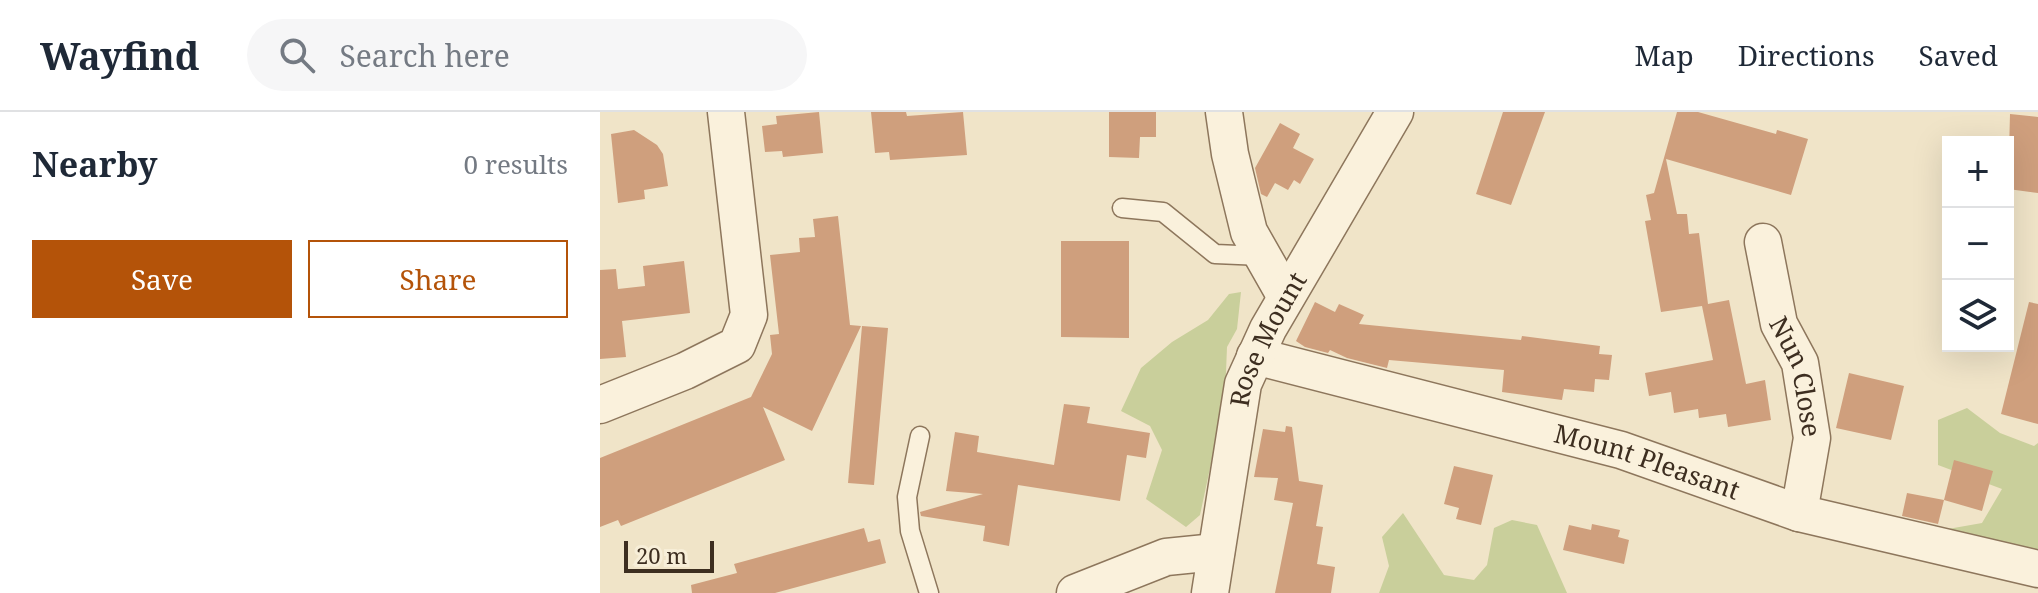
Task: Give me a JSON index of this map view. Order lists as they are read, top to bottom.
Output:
{
  "streets": {
    "street": ["Rose Mount", "Nun Close", "Mount Pleasant"]
  },
  "crossings": [
    ["Rose Mount", "Mount Pleasant"],
    ["Nun Close", "Mount Pleasant"]
  ],
  "scale_bar": "20 m",
  "page": {
    "header": "Wayfind",
    "search": "Search here",
    "nav": ["Map", "Directions", "Saved"],
    "heading": ["Nearby", "0 results"],
    "map_buttons": ["+", "−"],
    "buttons": ["Save", "Share"],
    "scale": "20 m"
  }
}
